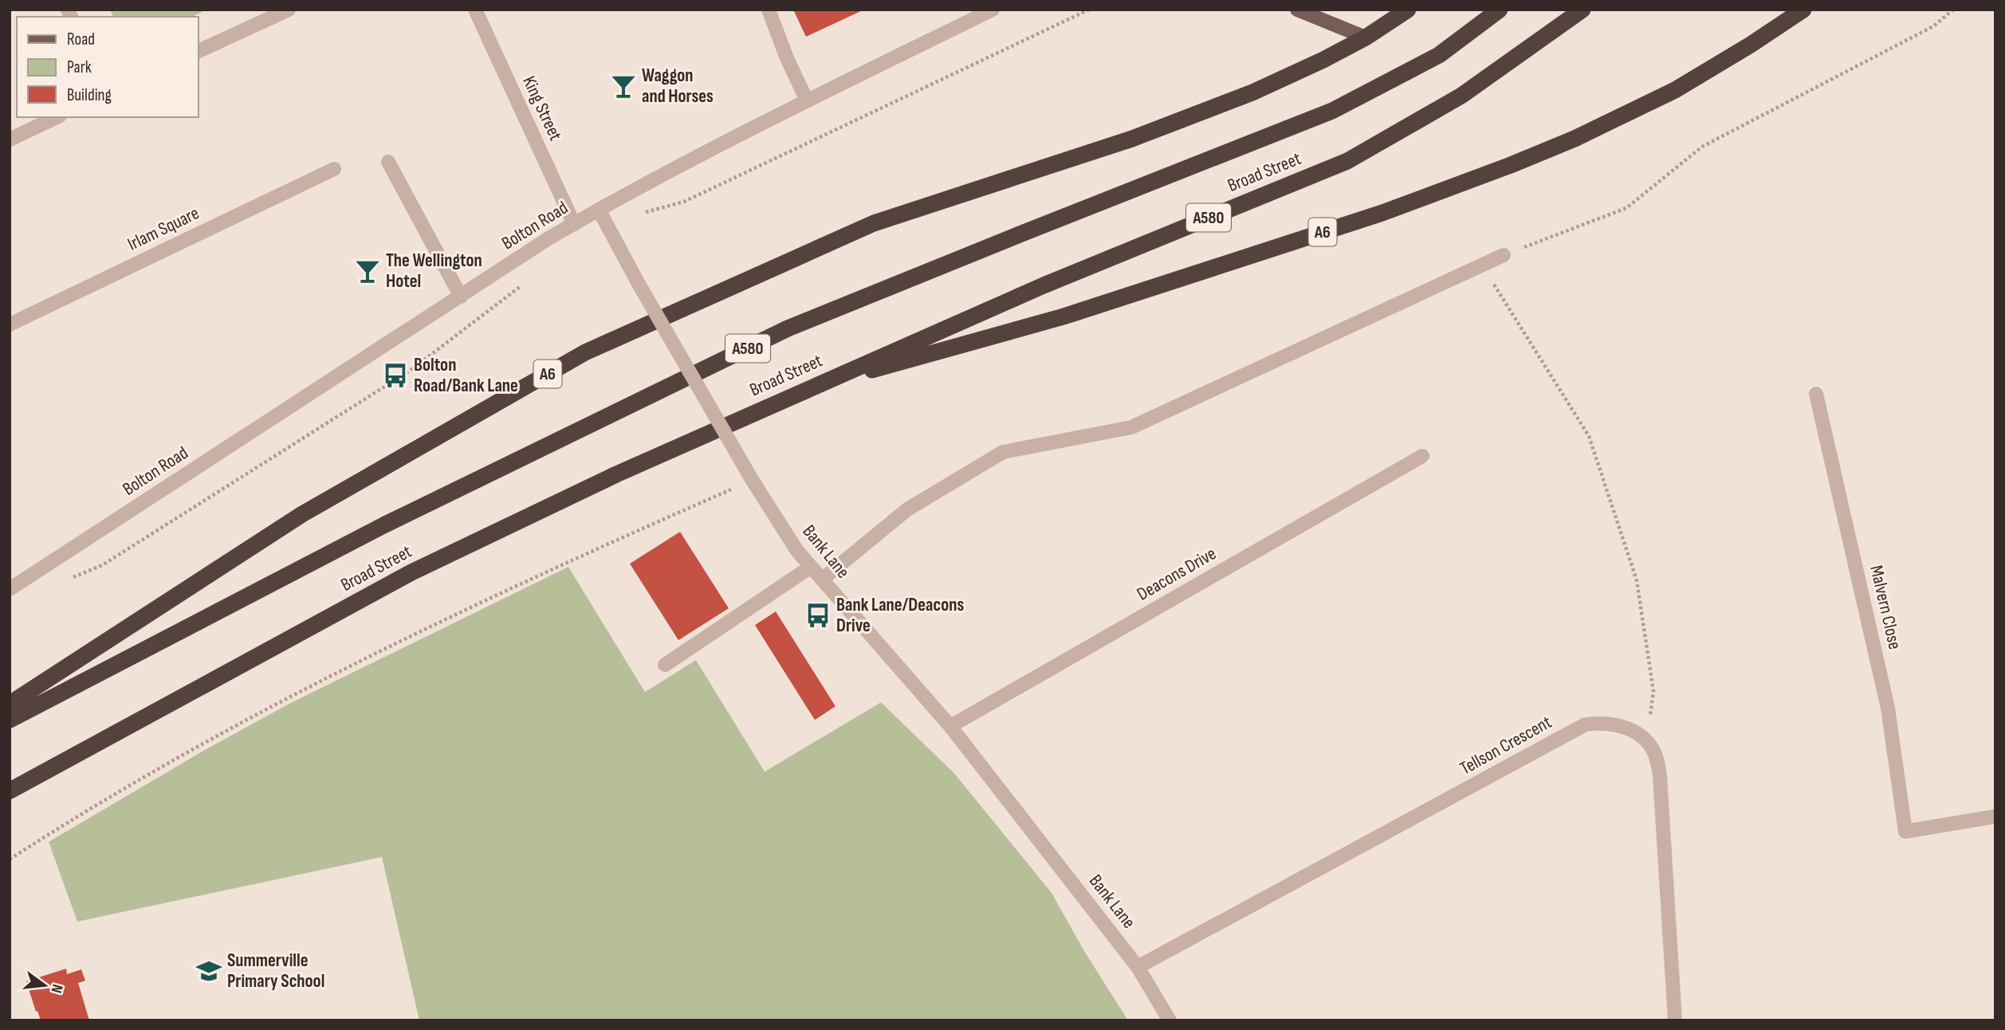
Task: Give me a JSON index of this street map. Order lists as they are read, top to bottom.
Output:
{
  "streets": {
    "highway": ["Broad Street", "A580", "A6"],
    "street": [
      "King Street",
      "Bolton Road",
      "Irlam Square",
      "Bank Lane",
      "Deacons Drive",
      "Malvern Close",
      "Tellson Crescent"
    ]
  },
  "crossings": [
    ["King Street", "Bolton Road"],
    ["Broad Street", "A6"],
    ["Bolton Road", "Bank Lane"],
    ["Bank Lane", "Deacons Drive"],
    ["Bank Lane", "Tellson Crescent"]
  ],
  "places": {
    "bar": ["Waggon and Horses", "The Wellington Hotel"],
    "bus stop": ["Bolton Road/Bank Lane", "Bank Lane/Deacons Drive"],
    "school or university": ["Summerville Primary School"]
  },
  "legend": ["Road", "Park", "Building"],
  "north": "right"
}
